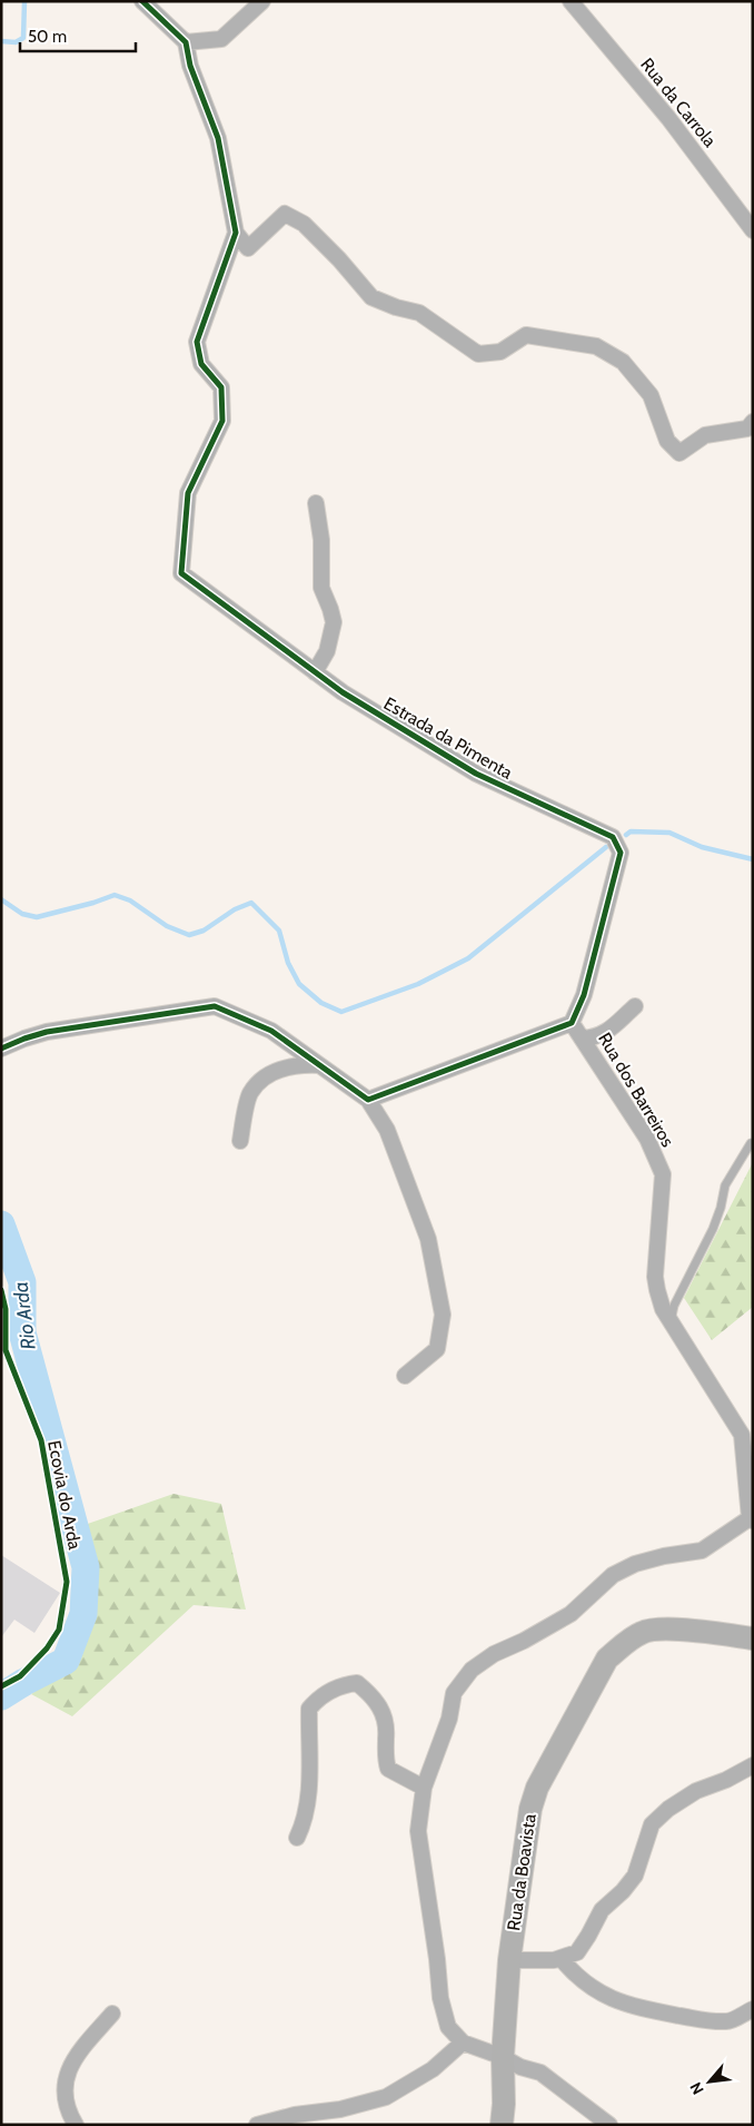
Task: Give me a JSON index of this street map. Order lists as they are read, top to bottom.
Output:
{
  "streets": {
    "street": [
      "Rua da Carrola",
      "Estrada da Pimenta",
      "Rua dos Barreiros",
      "Rua da Boavista"
    ],
    "cycle path": ["Ecovia do Arda"]
  },
  "crossings": [
    ["Estrada da Pimenta", "Rua dos Barreiros"]
  ],
  "water": ["Rio Arda"],
  "scale_bar": "50 m",
  "north": "bottom left"
}
